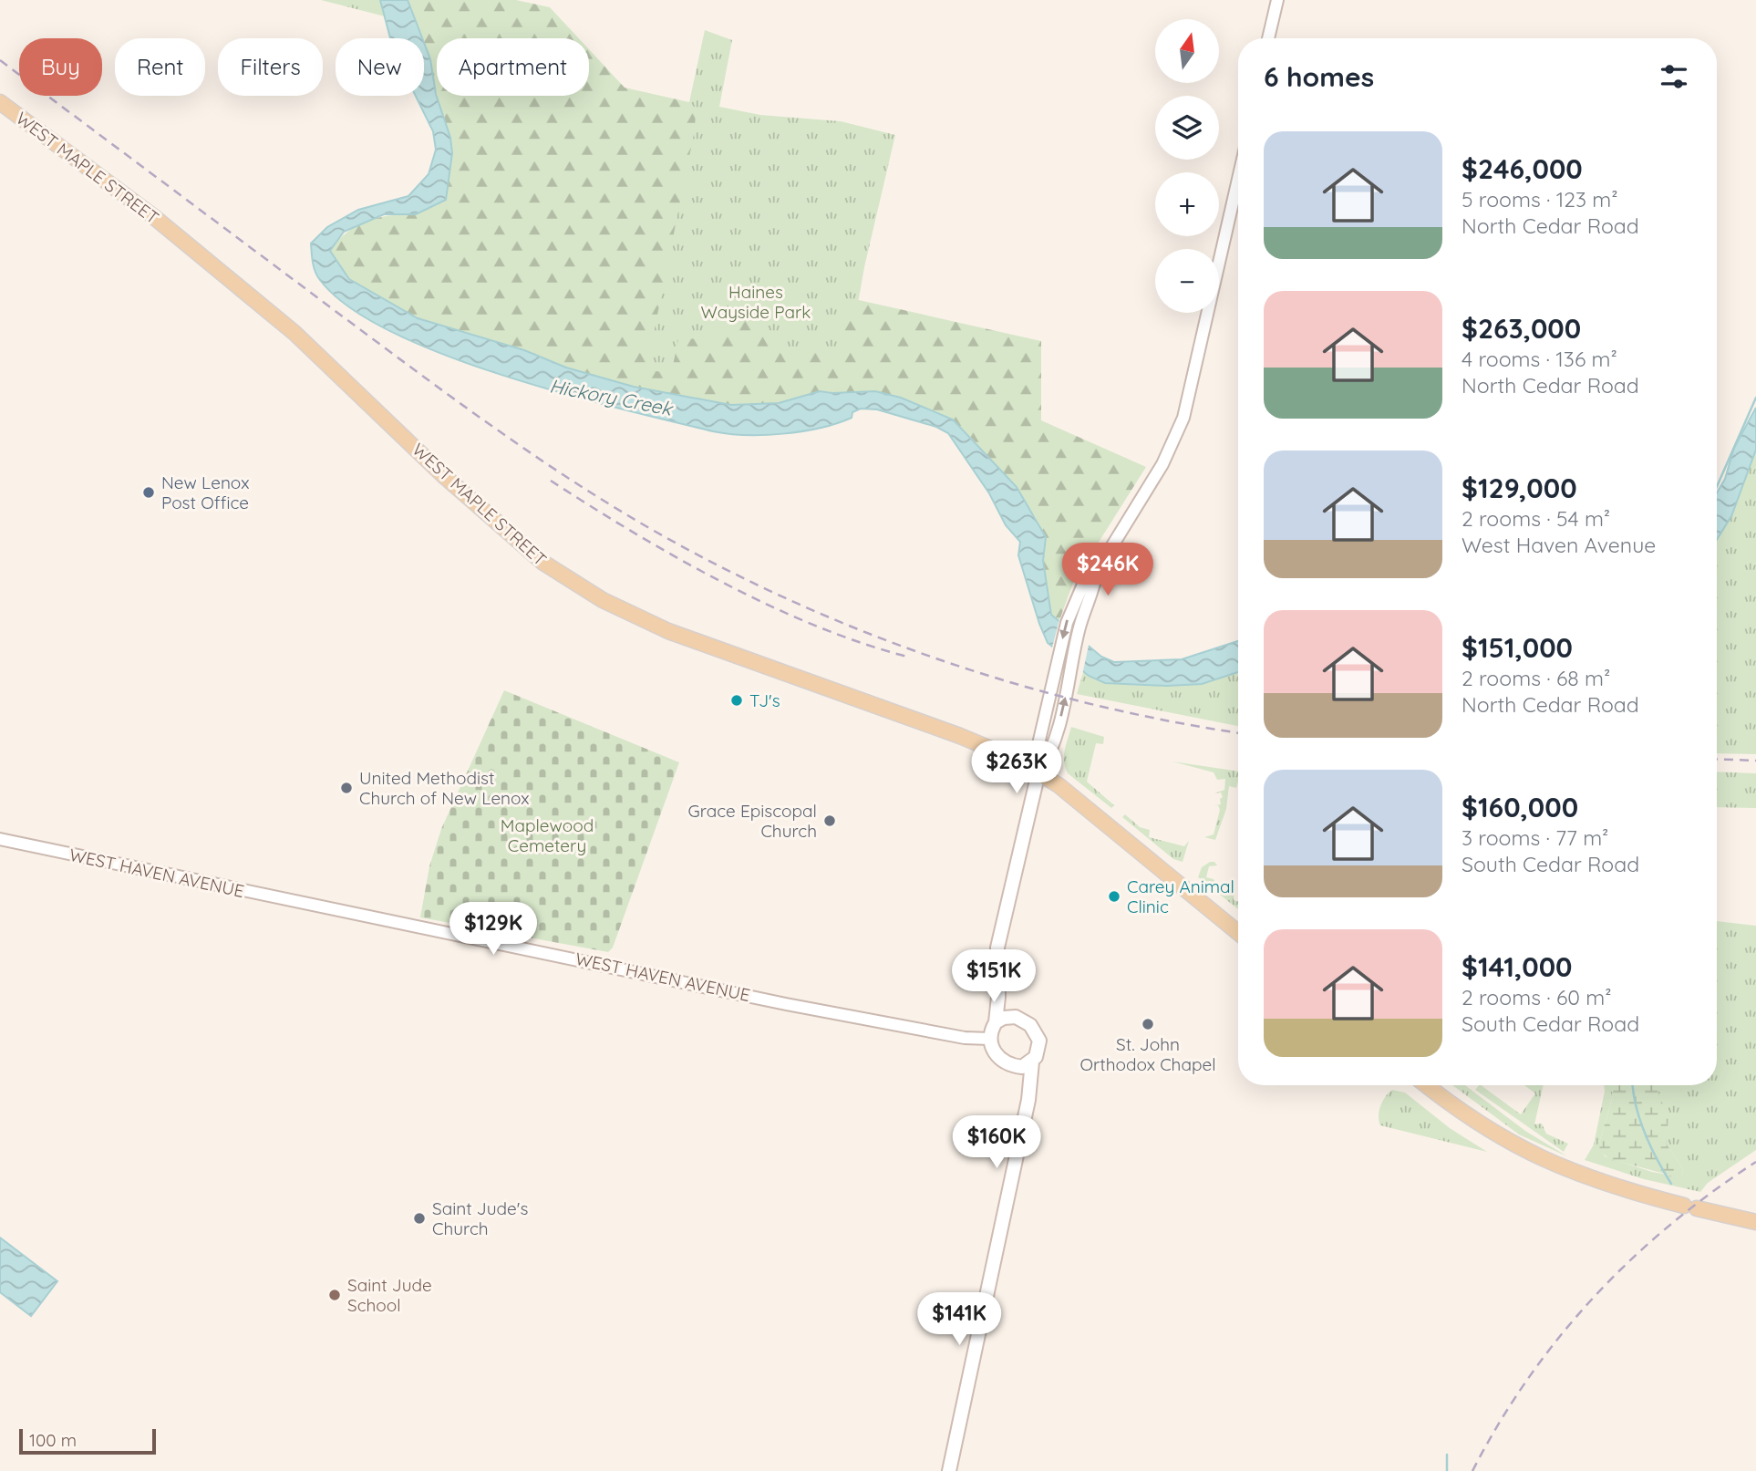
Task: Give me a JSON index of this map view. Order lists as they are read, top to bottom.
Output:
{
  "streets": {
    "main road": ["WEST MAPLE STREET"],
    "street": ["WEST HAVEN AVENUE"]
  },
  "water": ["Hickory Creek"],
  "parks": ["Haines Wayside Park", "Maplewood Cemetery"],
  "places": [
    "New Lenox Post Office",
    "TJ's",
    "United Methodist Church of New Lenox",
    "Grace Episcopal Church",
    "Carey Animal Clinic",
    "St. John Orthodox Chapel",
    "Saint Jude's Church",
    "Saint Jude School"
  ],
  "scale_bar": "100 m",
  "north": "top",
  "page": {
    "map_buttons": ["+", "−"],
    "chip": [
      "Buy",
      "Rent",
      "Filters",
      "New",
      "Apartment"
    ],
    "heading": "6 homes",
    "list": [
      {
        "name": "$246,000",
        "note": "5 rooms · 123 m² · North Cedar Road"
      },
      {
        "name": "$263,000",
        "note": "4 rooms · 136 m² · North Cedar Road"
      },
      {
        "name": "$129,000",
        "note": "2 rooms · 54 m² · West Haven Avenue"
      },
      {
        "name": "$151,000",
        "note": "2 rooms · 68 m² · North Cedar Road"
      },
      {
        "name": "$160,000",
        "note": "3 rooms · 77 m² · South Cedar Road"
      },
      {
        "name": "$141,000",
        "note": "2 rooms · 60 m² · South Cedar Road"
      }
    ],
    "price": [
      "$246K",
      "$263K",
      "$129K",
      "$151K",
      "$160K",
      "$141K"
    ],
    "scale": "100 m"
  }
}
